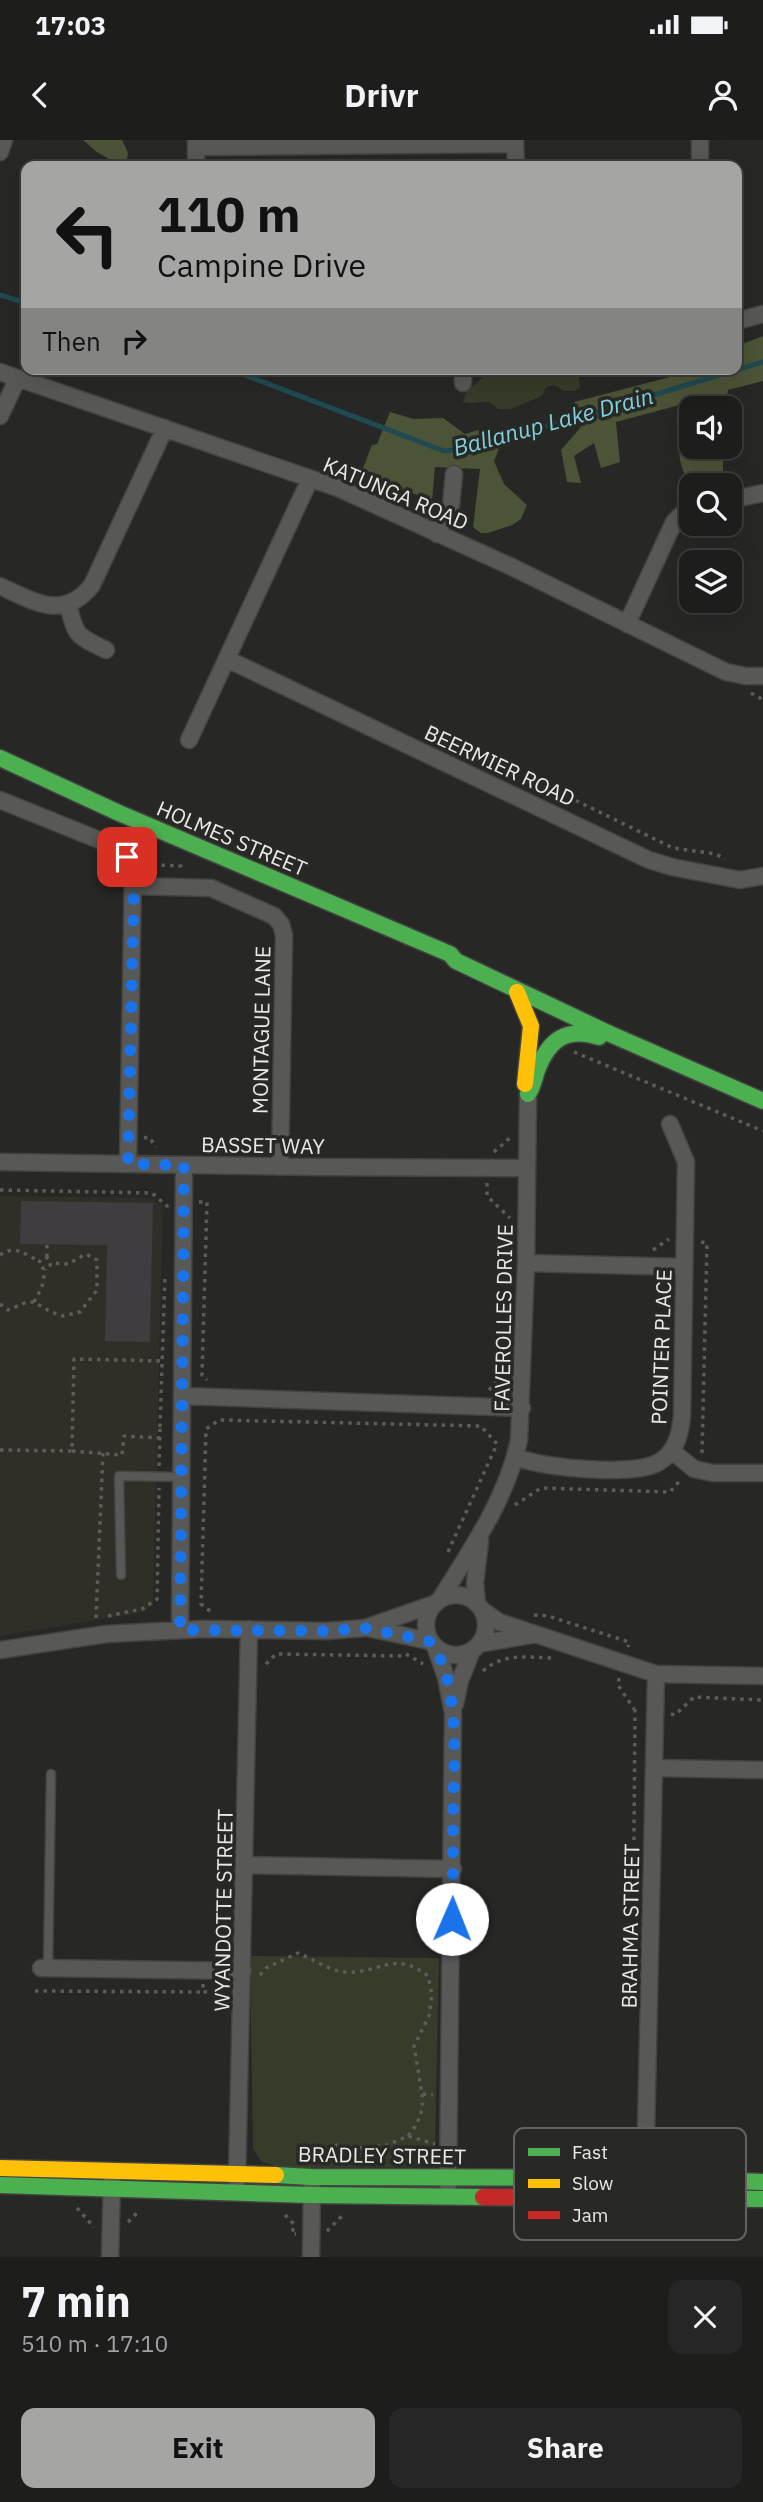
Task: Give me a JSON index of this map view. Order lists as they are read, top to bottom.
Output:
{
  "streets": {
    "main road": ["HOLMES STREET", "BRADLEY STREET"],
    "street": [
      "KATUNGA ROAD",
      "BEERMIER ROAD",
      "MONTAGUE LANE",
      "BASSET WAY",
      "FAVEROLLES DRIVE",
      "POINTER PLACE",
      "WYANDOTTE STREET",
      "BRAHMA STREET"
    ]
  },
  "crossings": [
    ["MONTAGUE LANE", "BASSET WAY"],
    ["BASSET WAY", "FAVEROLLES DRIVE"],
    ["FAVEROLLES DRIVE", "POINTER PLACE"],
    ["WYANDOTTE STREET", "BRADLEY STREET"]
  ],
  "water": ["Ballanup Lake Drain"],
  "legend": ["Fast", "Slow", "Jam"],
  "page": {
    "status": "17:03",
    "header": "Drivr",
    "turn": ["110 m", "Campine Drive"],
    "then": "Then",
    "heading": ["7 min", "510 m · 17:10"],
    "buttons": ["Exit", "Share"]
  }
}
